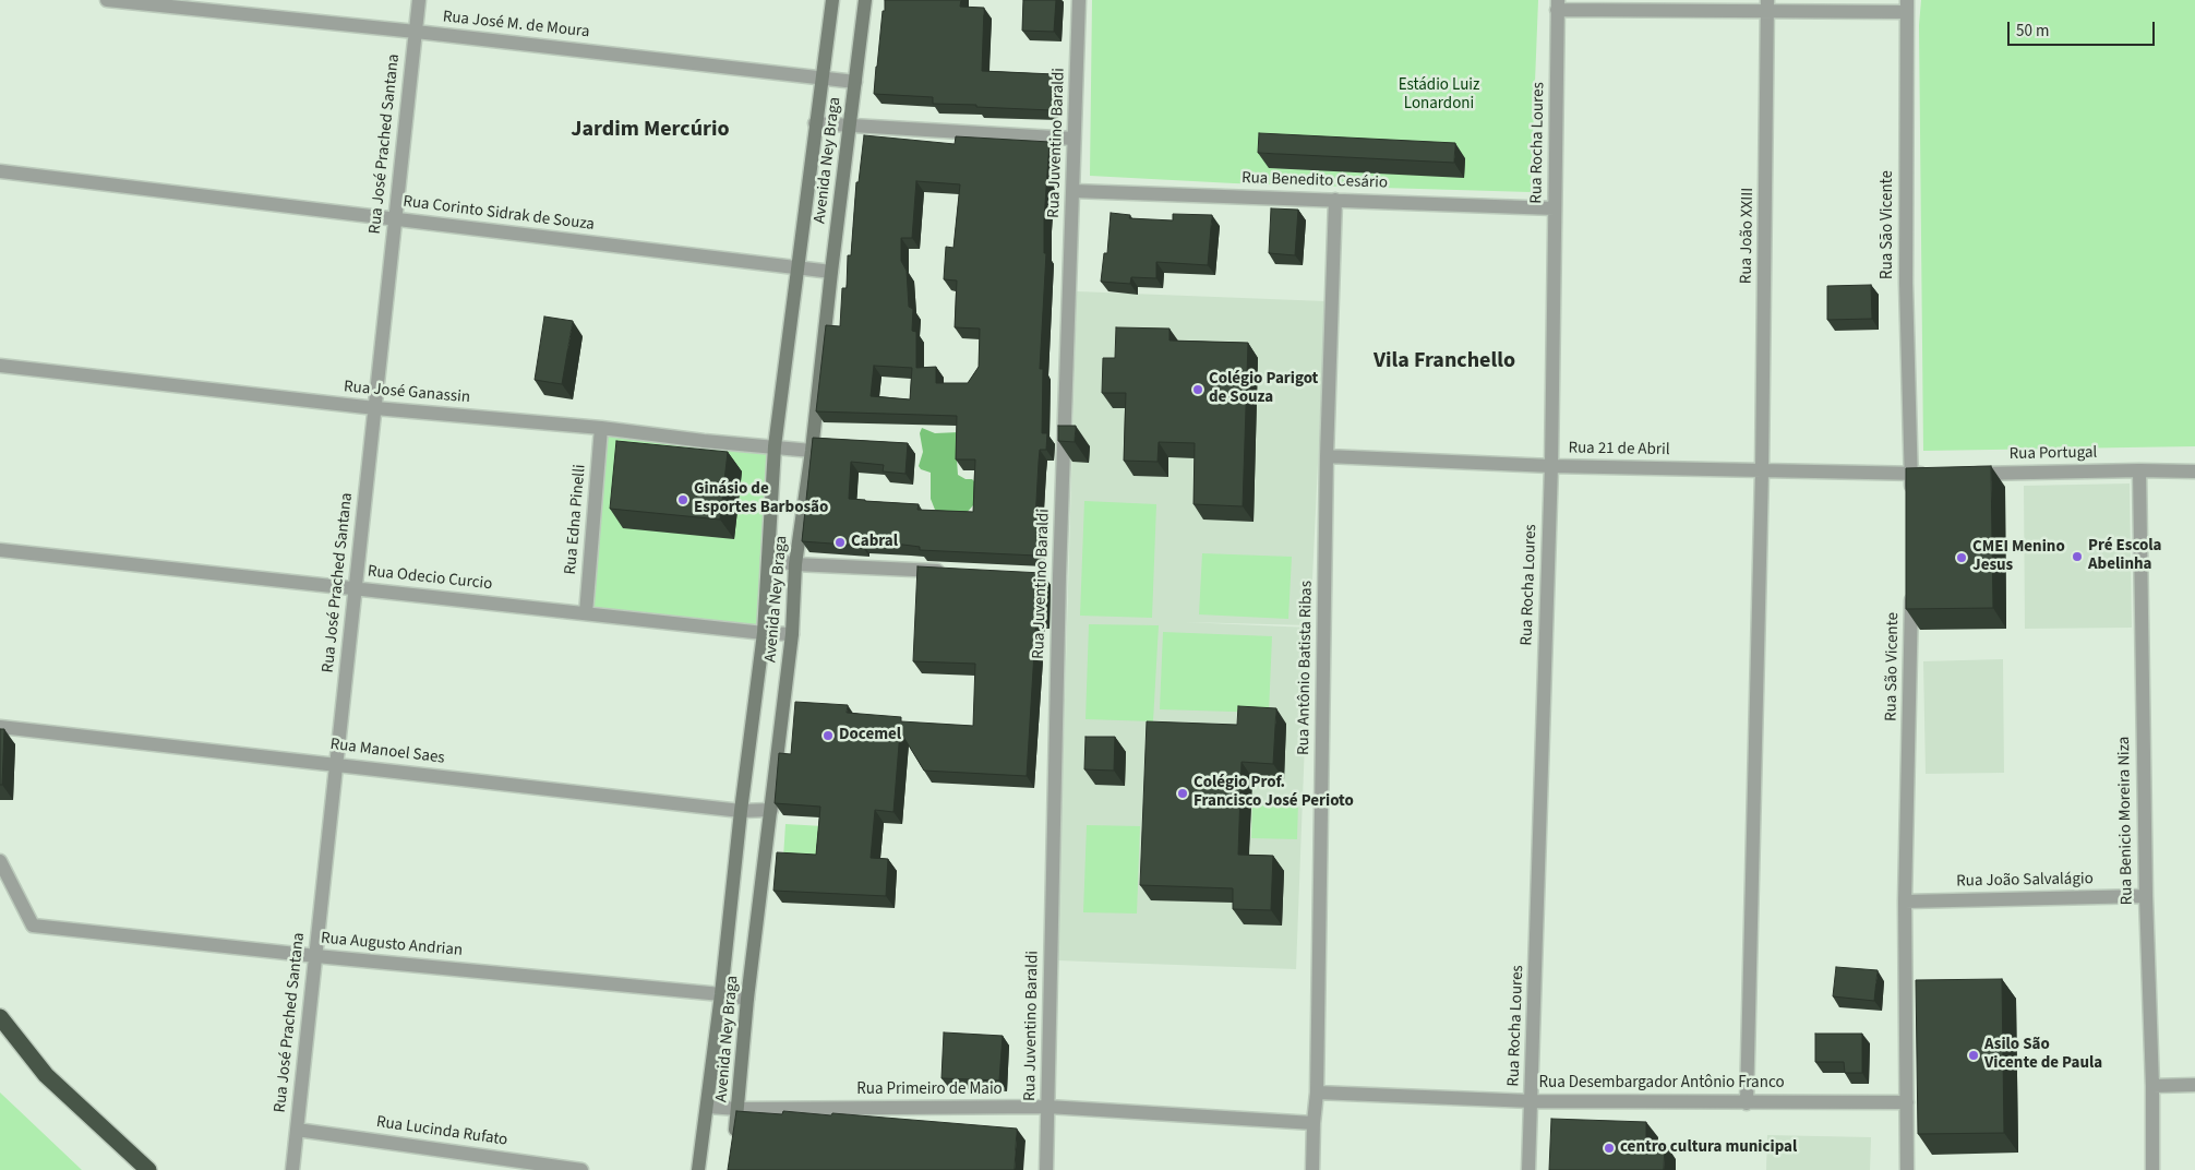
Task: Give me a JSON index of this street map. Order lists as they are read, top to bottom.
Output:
{
  "streets": {
    "street": [
      "Rua José M. de Moura",
      "Rua Juventino Baraldi",
      "Rua Rocha Loures",
      "Rua José Prached Santana",
      "Avenida Ney Braga",
      "Rua Benedito Cesário",
      "Rua Corinto Sidrak de Souza",
      "Rua São Vicente",
      "Rua João XXIII",
      "Rua José Ganassin",
      "Rua 21 de Abril",
      "Rua Portugal",
      "Rua Edna Pinelli",
      "Rua Odecio Curcio",
      "Rua Antônio Batista Ribas",
      "Rua Manoel Saes",
      "Rua Benicio Moreira Niza",
      "Rua João Salvalágio",
      "Rua Augusto Andrian",
      "Rua Desembargador Antônio Franco",
      "Rua Primeiro de Maio",
      "Rua Lucinda Rufato"
    ]
  },
  "crossings": [
    ["Rua José M. de Moura", "Rua José Prached Santana"],
    ["Rua José M. de Moura", "Avenida Ney Braga"],
    ["Rua Juventino Baraldi", "Rua Benedito Cesário"],
    ["Rua Juventino Baraldi", "Rua Primeiro de Maio"],
    ["Rua Rocha Loures", "Rua Benedito Cesário"],
    ["Rua Rocha Loures", "Rua 21 de Abril"],
    ["Rua Rocha Loures", "Rua Desembargador Antônio Franco"],
    ["Rua José Prached Santana", "Rua Corinto Sidrak de Souza"],
    ["Rua José Prached Santana", "Rua José Ganassin"],
    ["Rua José Prached Santana", "Rua Odecio Curcio"],
    ["Rua José Prached Santana", "Rua Manoel Saes"],
    ["Rua José Prached Santana", "Rua Augusto Andrian"],
    ["Rua José Prached Santana", "Rua Lucinda Rufato"],
    ["Avenida Ney Braga", "Rua Corinto Sidrak de Souza"],
    ["Avenida Ney Braga", "Rua José Ganassin"],
    ["Avenida Ney Braga", "Rua Odecio Curcio"],
    ["Avenida Ney Braga", "Rua Manoel Saes"],
    ["Avenida Ney Braga", "Rua Augusto Andrian"],
    ["Avenida Ney Braga", "Rua Primeiro de Maio"],
    ["Rua Benedito Cesário", "Rua Antônio Batista Ribas"],
    ["Rua São Vicente", "Rua 21 de Abril"],
    ["Rua São Vicente", "Rua João Salvalágio"],
    ["Rua São Vicente", "Rua Desembargador Antônio Franco"],
    ["Rua João XXIII", "Rua 21 de Abril"],
    ["Rua João XXIII", "Rua Desembargador Antônio Franco"],
    ["Rua José Ganassin", "Rua Edna Pinelli"],
    ["Rua 21 de Abril", "Rua Antônio Batista Ribas"],
    ["Rua Portugal", "Rua Benicio Moreira Niza"],
    ["Rua Edna Pinelli", "Rua Odecio Curcio"],
    ["Rua Antônio Batista Ribas", "Rua Desembargador Antônio Franco"],
    ["Rua Antônio Batista Ribas", "Rua Primeiro de Maio"],
    ["Rua Benicio Moreira Niza", "Rua João Salvalágio"]
  ],
  "districts": ["Jardim Mercúrio", "Vila Franchello"],
  "parks": ["Estádio Luiz Lonardoni"],
  "places": [
    "Colégio Parigot de Souza",
    "Ginásio de Esportes Barbosão",
    "Cabral",
    "Pré Escola Abelinha",
    "CMEI Menino Jesus",
    "Docemel",
    "Colégio Prof. Francisco José Perioto",
    "Asilo São Vicente de Paula",
    "centro cultura municipal"
  ],
  "scale_bar": "50 m"
}
